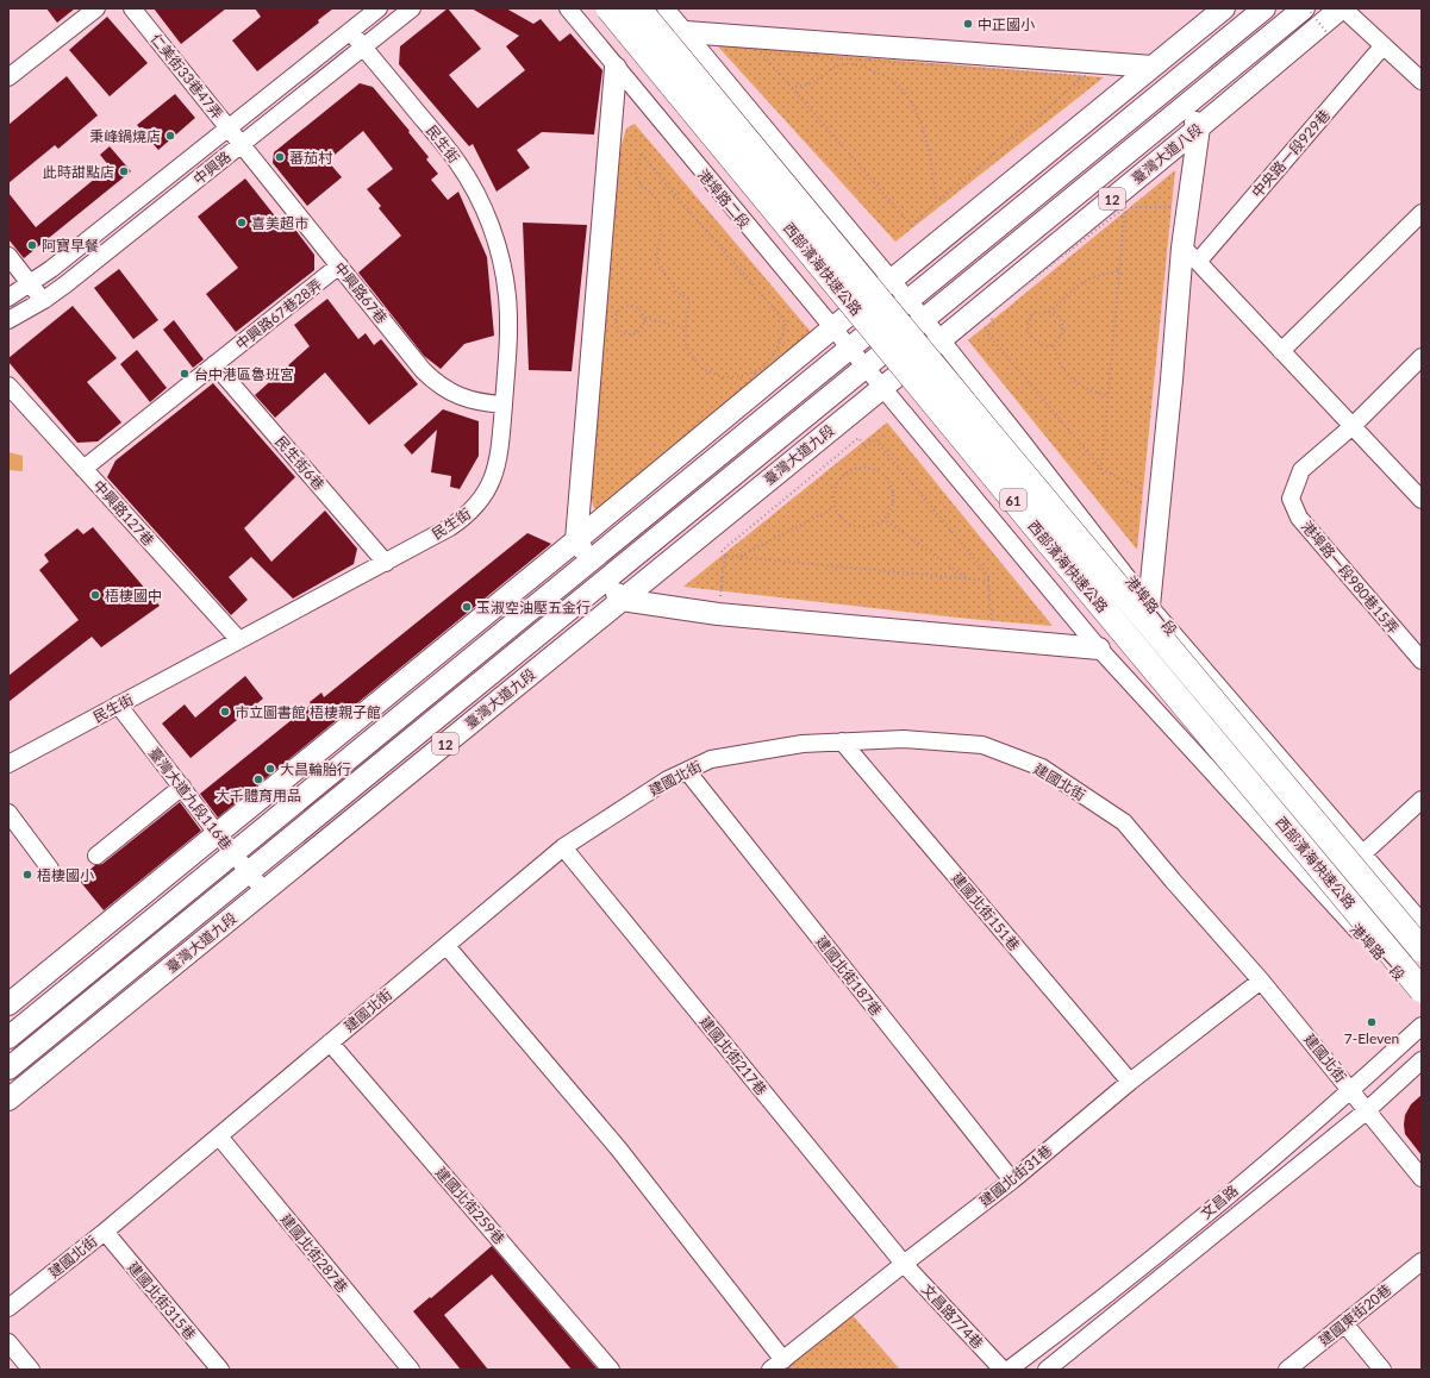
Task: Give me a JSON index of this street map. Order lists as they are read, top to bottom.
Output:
{
  "streets": {
    "highway": ["西部濱海快速公路", "61"],
    "main road": ["臺灣大道八段", "12", "臺灣大道九段"],
    "street": [
      "仁美街33巷47弄",
      "民生街",
      "中央路一段929巷",
      "中興路",
      "港埠路二段",
      "中興路67巷",
      "中興路67巷28弄",
      "民生街6巷",
      "中興路127巷",
      "港埠路一段980巷15弄",
      "港埠路一段",
      "建國北街",
      "臺灣大道九段116巷",
      "建國北街151巷",
      "建國北街187巷",
      "建國北街217巷",
      "建國北街31巷",
      "文昌路",
      "建國北街259巷",
      "建國北街287巷",
      "建國北街315巷",
      "建國東街20巷",
      "文昌路774巷"
    ]
  },
  "crossings": [
    ["仁美街33巷47弄", "中興路"],
    ["仁美街33巷47弄", "中興路67巷"],
    ["民生街", "中興路"],
    ["民生街", "中興路67巷"],
    ["民生街", "民生街6巷"],
    ["民生街", "中興路127巷"],
    ["民生街", "臺灣大道九段116巷"],
    ["臺灣大道八段", "港埠路二段"],
    ["臺灣大道八段", "臺灣大道九段"],
    ["臺灣大道八段", "港埠路一段"],
    ["中興路", "中興路67巷"],
    ["港埠路二段", "臺灣大道九段"],
    ["港埠路二段", "港埠路一段"],
    ["中興路67巷", "中興路67巷28弄"],
    ["中興路67巷28弄", "民生街6巷"],
    ["中興路67巷28弄", "中興路127巷"],
    ["臺灣大道九段", "港埠路一段"],
    ["臺灣大道九段", "臺灣大道九段116巷"],
    ["建國北街", "建國北街151巷"],
    ["建國北街", "建國北街187巷"],
    ["建國北街", "建國北街217巷"],
    ["建國北街", "建國北街31巷"],
    ["建國北街", "文昌路"],
    ["建國北街", "建國北街259巷"],
    ["建國北街", "建國北街287巷"],
    ["建國北街", "建國北街315巷"],
    ["建國北街151巷", "建國北街31巷"],
    ["建國北街187巷", "建國北街31巷"],
    ["建國北街217巷", "建國北街31巷"],
    ["建國北街217巷", "文昌路774巷"],
    ["建國北街31巷", "文昌路774巷"]
  ],
  "places": [
    "中正國小",
    "秉峰鍋燒店",
    "蕃茄村",
    "此時甜點店",
    "喜美超市",
    "阿寶早餐",
    "台中港區魯班宮",
    "梧棲國中",
    "玉淑空油壓五金行",
    "市立圖書館 梧棲親子館",
    "大昌輪胎行",
    "大千體育用品",
    "梧棲國小",
    "7-Eleven"
  ]
}
